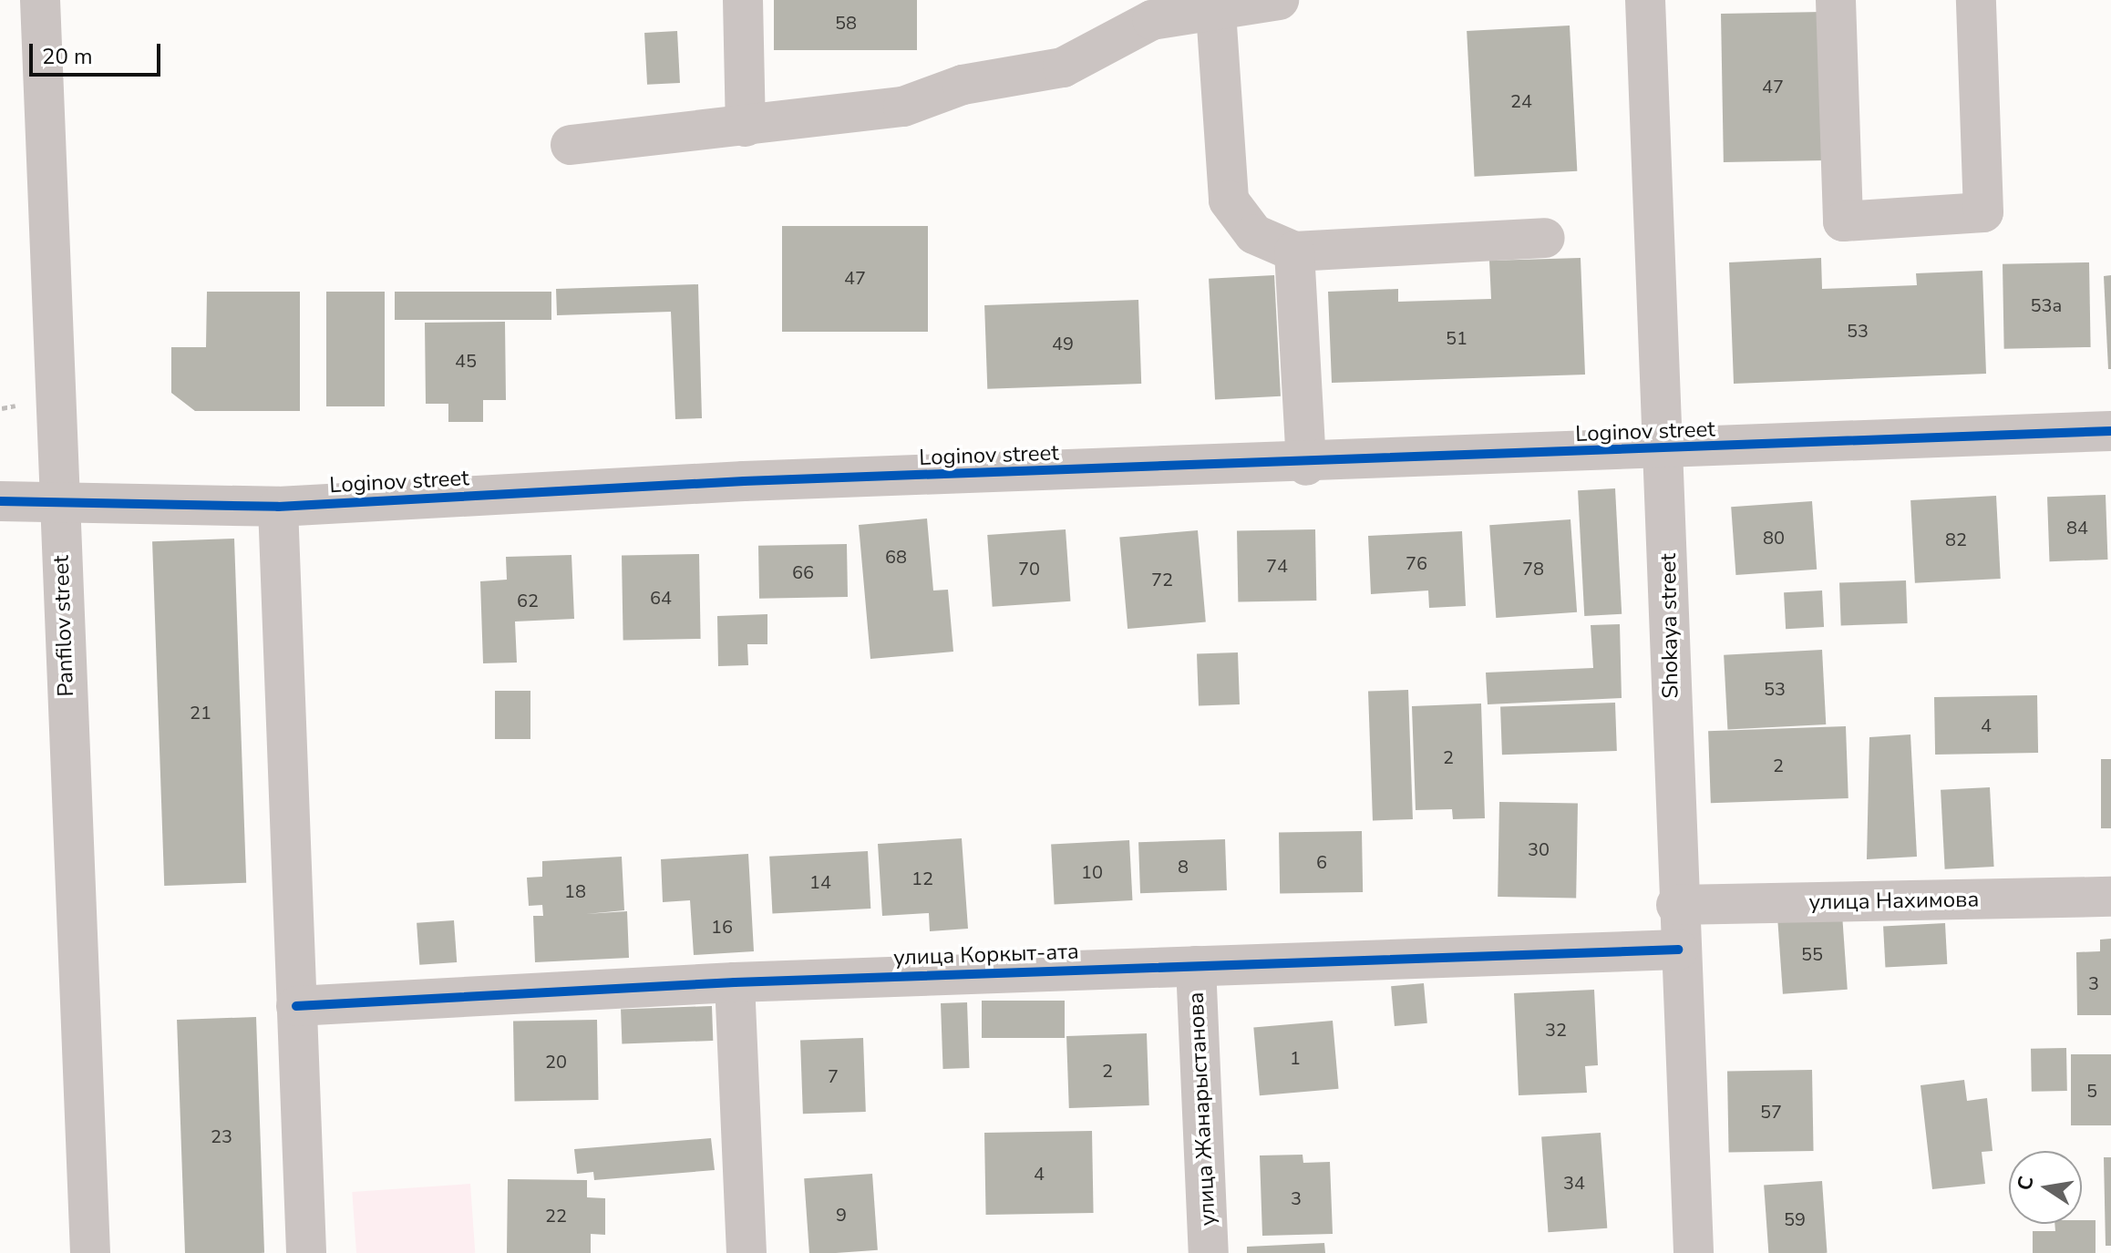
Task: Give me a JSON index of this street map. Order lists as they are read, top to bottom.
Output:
{
  "streets": {
    "street": [
      "Loginov street",
      "Panfilov street",
      "Shokaya street",
      "улица Нахимова",
      "улица Коркыт-ата",
      "улица Жанарыстанова"
    ]
  },
  "crossings": [
    ["Loginov street", "Panfilov street"],
    ["Loginov street", "Shokaya street"],
    ["Shokaya street", "улица Нахимова"],
    ["Shokaya street", "улица Коркыт-ата"],
    ["улица Коркыт-ата", "улица Жанарыстанова"]
  ],
  "house_numbers": [
    "58",
    "47",
    "24",
    "47",
    "53а",
    "53",
    "51",
    "49",
    "45",
    "84",
    "80",
    "82",
    "68",
    "76",
    "74",
    "70",
    "78",
    "66",
    "72",
    "64",
    "62",
    "53",
    "21",
    "4",
    "2",
    "2",
    "30",
    "6",
    "8",
    "10",
    "12",
    "14",
    "18",
    "16",
    "55",
    "3",
    "32",
    "1",
    "20",
    "2",
    "7",
    "5",
    "57",
    "23",
    "4",
    "34",
    "3",
    "9",
    "22",
    "59"
  ],
  "scale_bar": "20 m",
  "north": "left"
}
